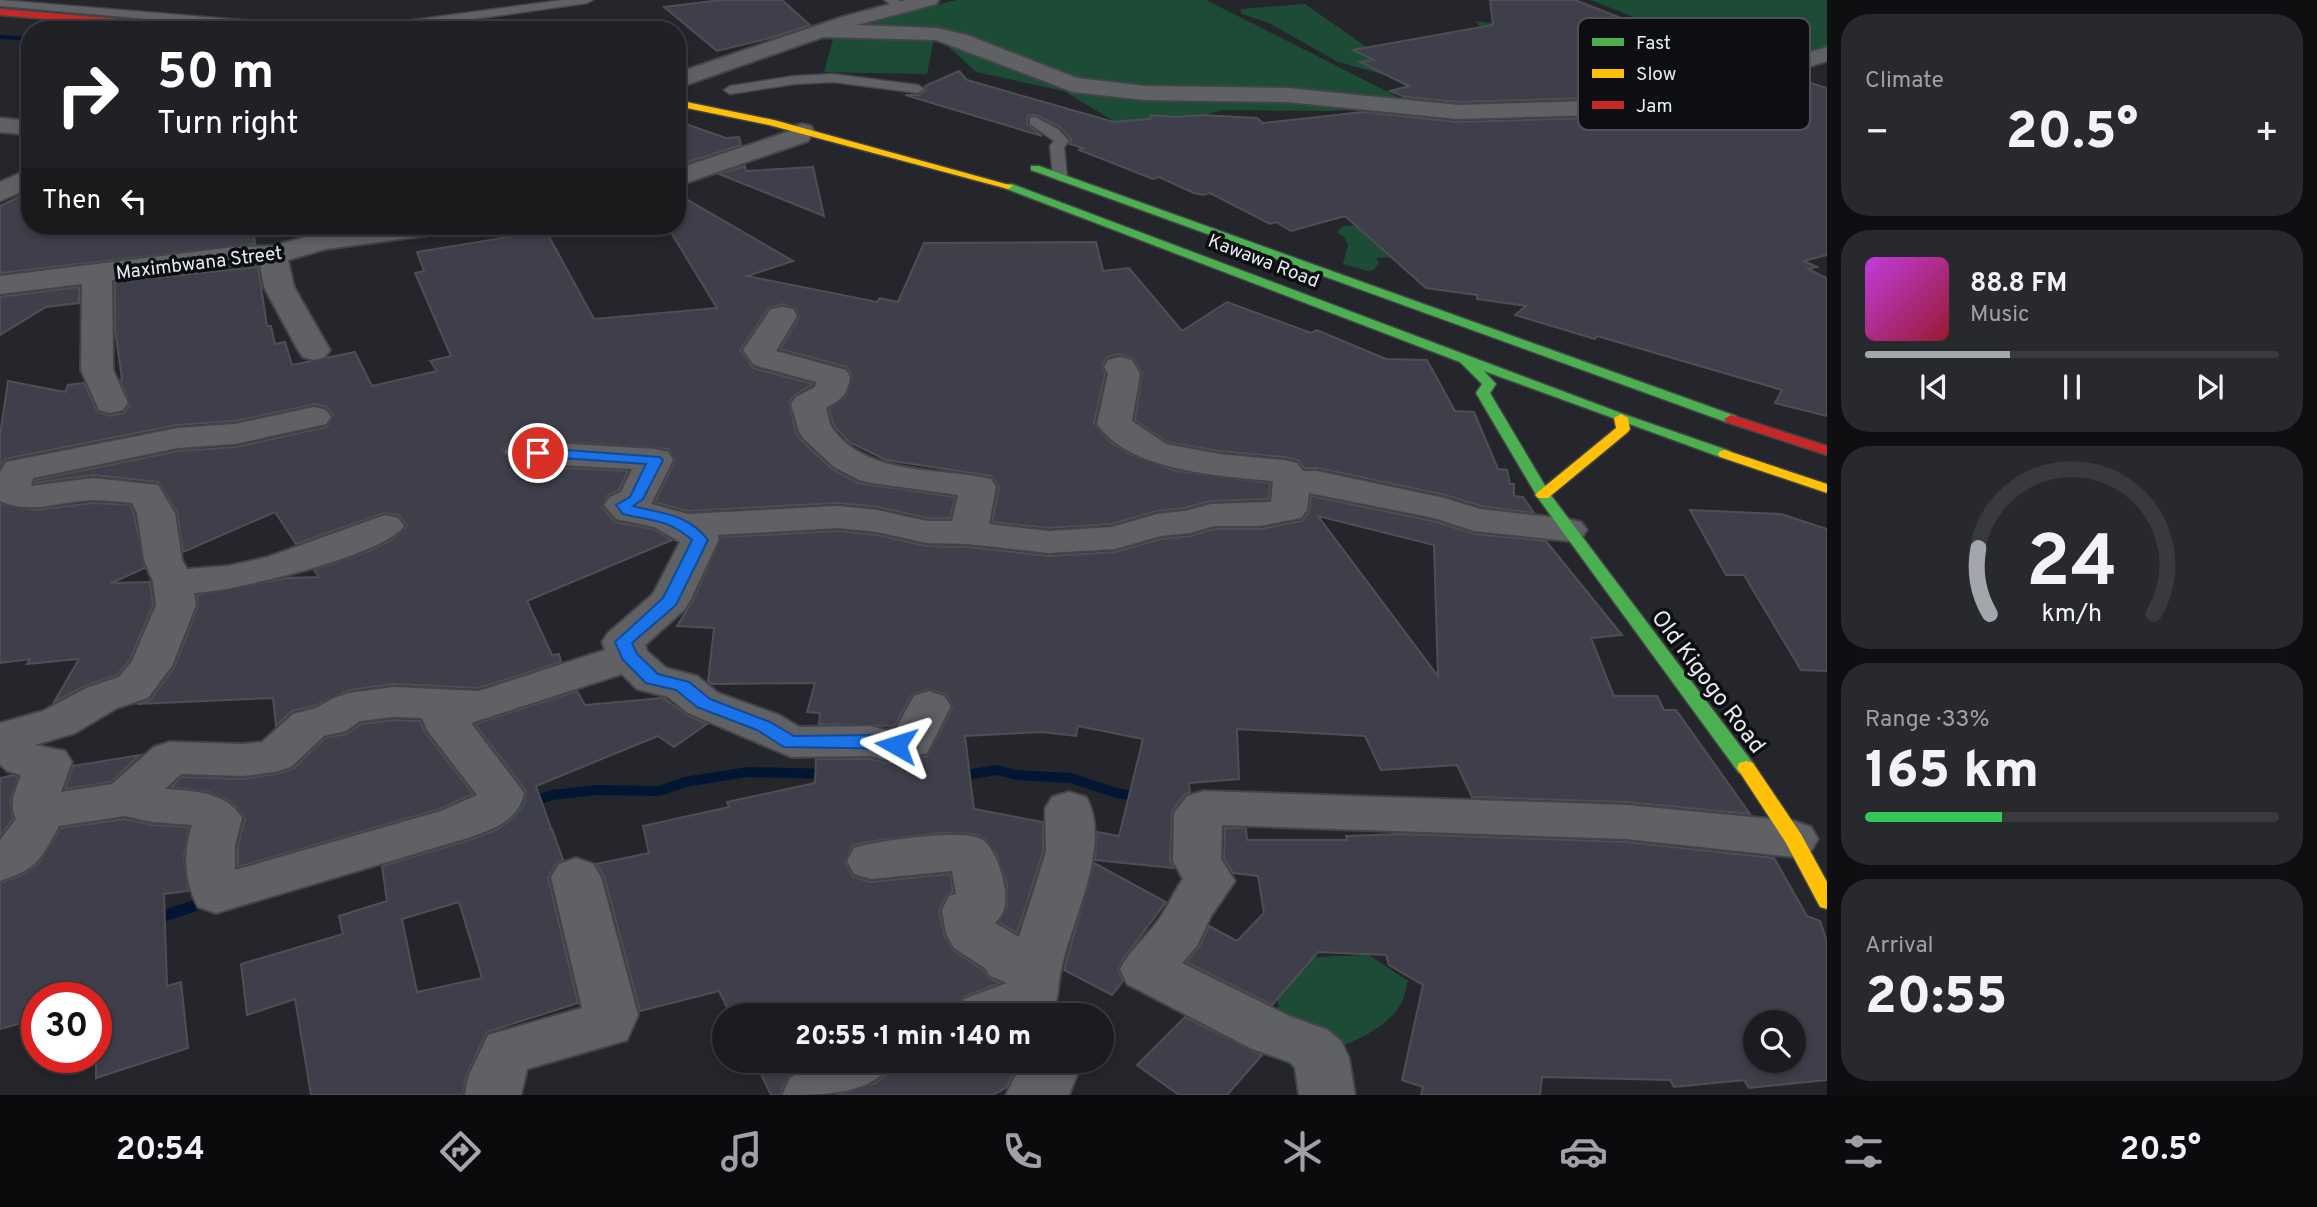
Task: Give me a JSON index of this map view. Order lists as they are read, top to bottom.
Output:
{
  "streets": {
    "main road": ["Kawawa Road", "Old Kigogo Road"],
    "street": ["Maximbwana Street"]
  },
  "crossings": [
    ["Kawawa Road", "Old Kigogo Road"]
  ],
  "legend": ["Fast", "Slow", "Jam"],
  "page": {
    "tile": [
      "Climate",
      ["Range · 33%", "165 km"],
      ["Arrival", "20:55"]
    ],
    "turn": ["50 m", "Turn right"],
    "heat": ["−", "20.5°", "+"],
    "then": "Then",
    "song": ["88.8 FM", "Music"],
    "limit": "30",
    "trip": "20:55 · 1 min · 140 m",
    "tabs": ["20:54", "20.5°"],
    "gauge": ["24", "km/h"]
  }
}
